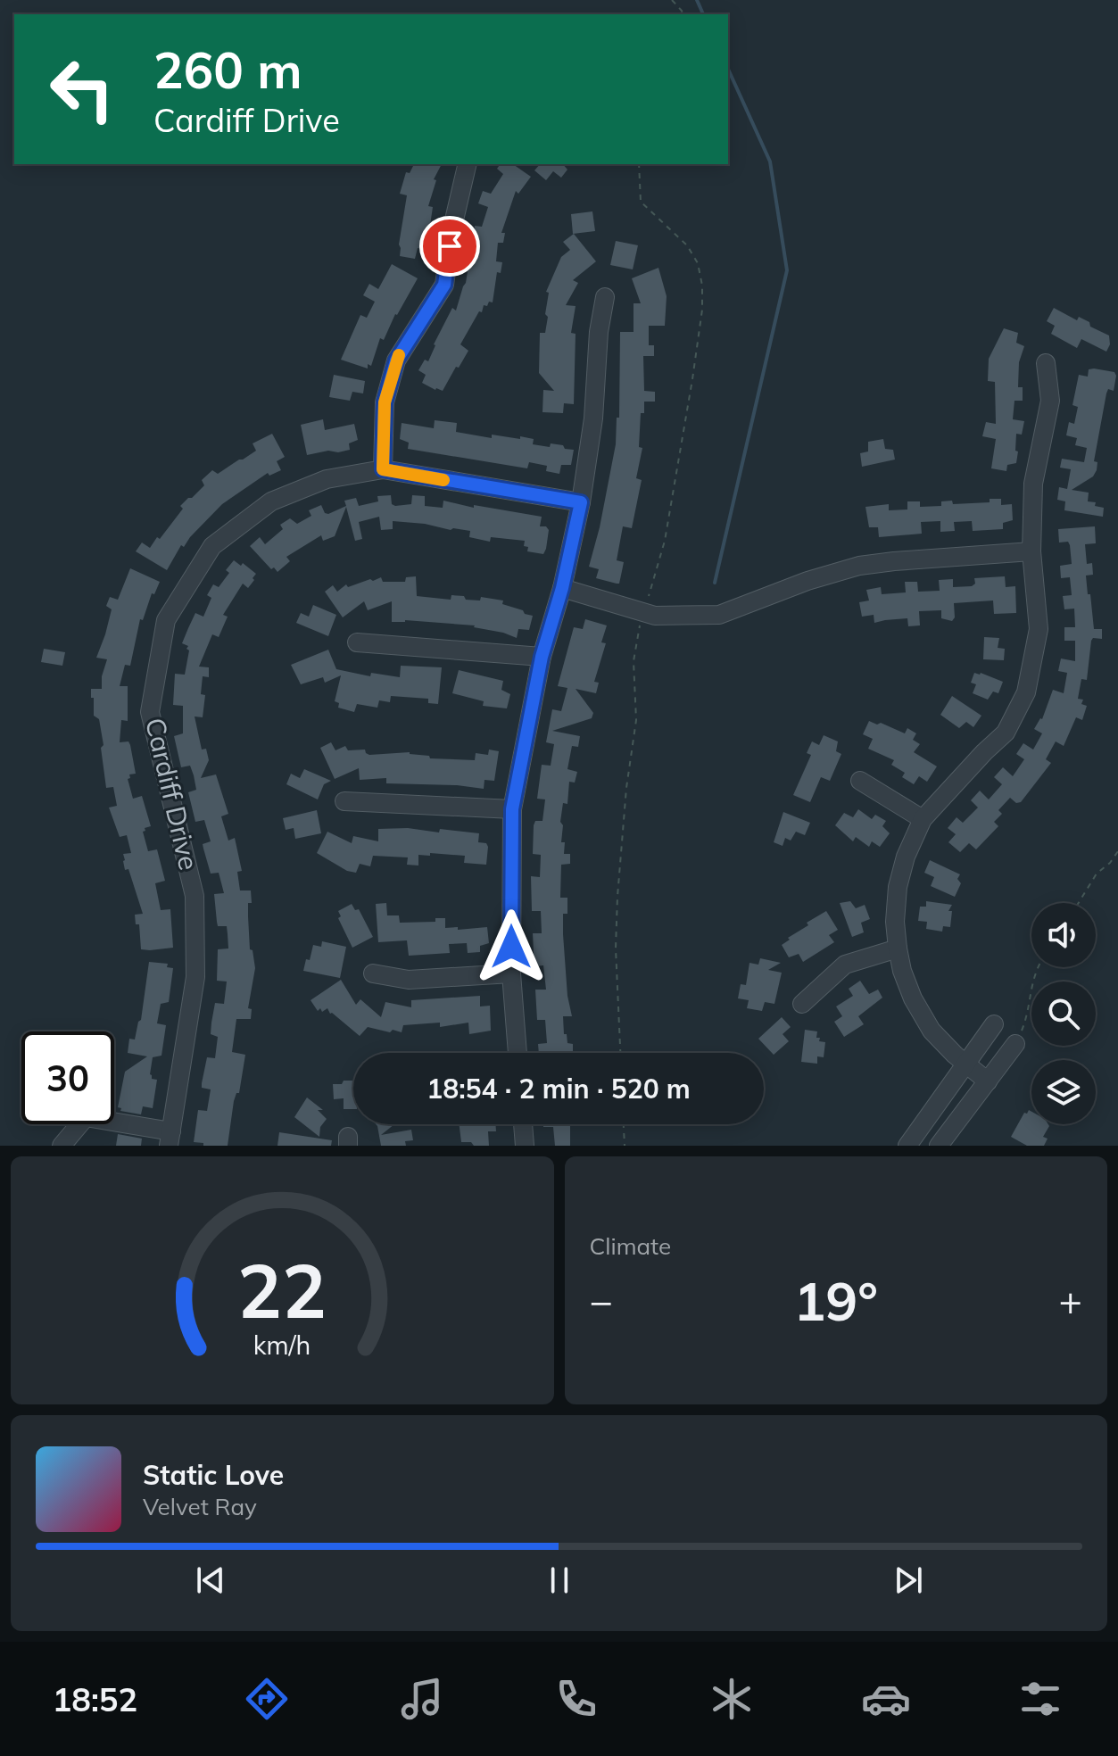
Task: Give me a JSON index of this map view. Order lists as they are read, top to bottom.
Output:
{
  "streets": {
    "street": ["Cardiff Drive"]
  },
  "page": {
    "turn": ["260 m", "Cardiff Drive"],
    "limit": "30",
    "trip": "18:54 · 2 min · 520 m",
    "tile": "Climate",
    "heat": ["−", "19°", "+"],
    "song": ["Static Love", "Velvet Ray"],
    "tabs": "18:52",
    "gauge": ["22", "km/h"]
  }
}
